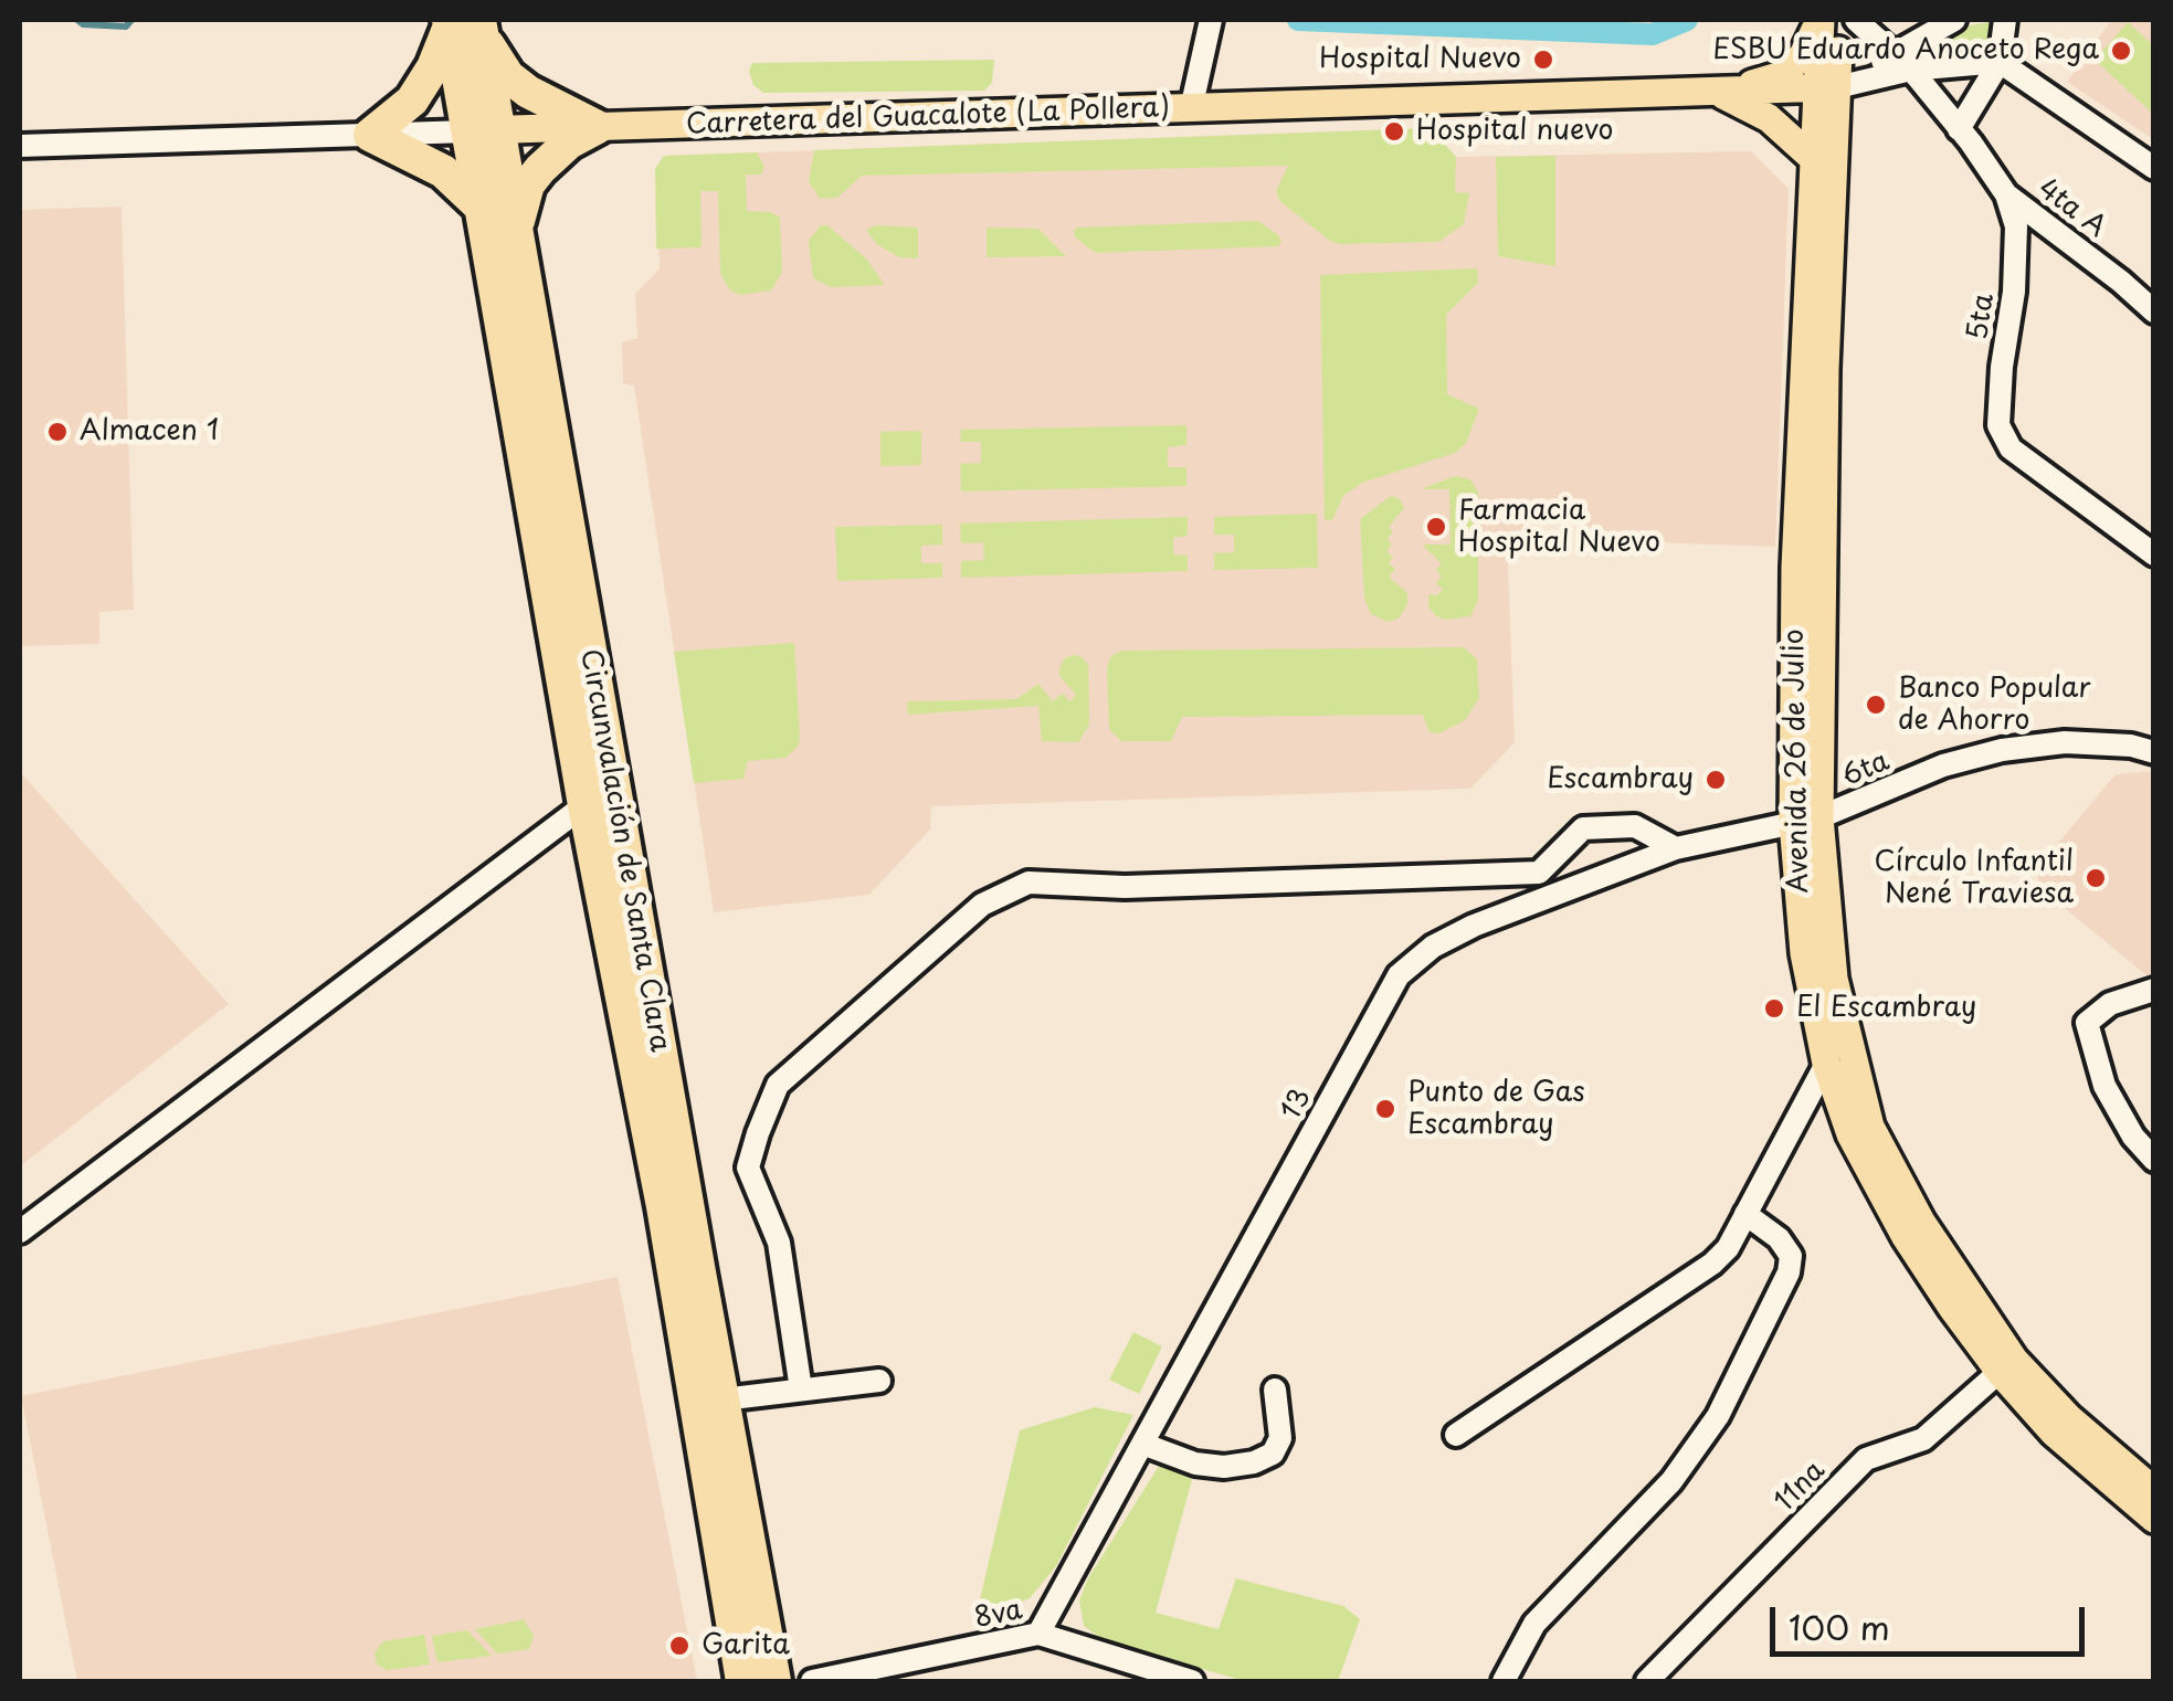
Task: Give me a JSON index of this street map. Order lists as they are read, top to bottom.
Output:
{
  "streets": {
    "highway": ["Circunvalación de Santa Clara"],
    "main road": ["Carretera del Guacalote (La Pollera)", "Avenida 26 de Julio"],
    "street": [
      "4ta A",
      "5ta",
      "6ta",
      "13",
      "11na",
      "8va"
    ]
  },
  "crossings": [
    ["Carretera del Guacalote (La Pollera)", "Avenida 26 de Julio"],
    ["Carretera del Guacalote (La Pollera)", "Circunvalación de Santa Clara"],
    ["4ta A", "5ta"],
    ["Avenida 26 de Julio", "6ta"],
    ["Avenida 26 de Julio", "13"],
    ["Avenida 26 de Julio", "11na"],
    ["6ta", "13"],
    ["13", "8va"]
  ],
  "places": [
    "ESBU Eduardo Anoceto Rega",
    "Hospital Nuevo",
    "Hospital nuevo",
    "Almacen 1",
    "Farmacia Hospital Nuevo",
    "Banco Popular de Ahorro",
    "Escambray",
    "Círculo Infantil Nené Traviesa",
    "El Escambray",
    "Punto de Gas Escambray",
    "Garita"
  ],
  "scale_bar": "100 m"
}
